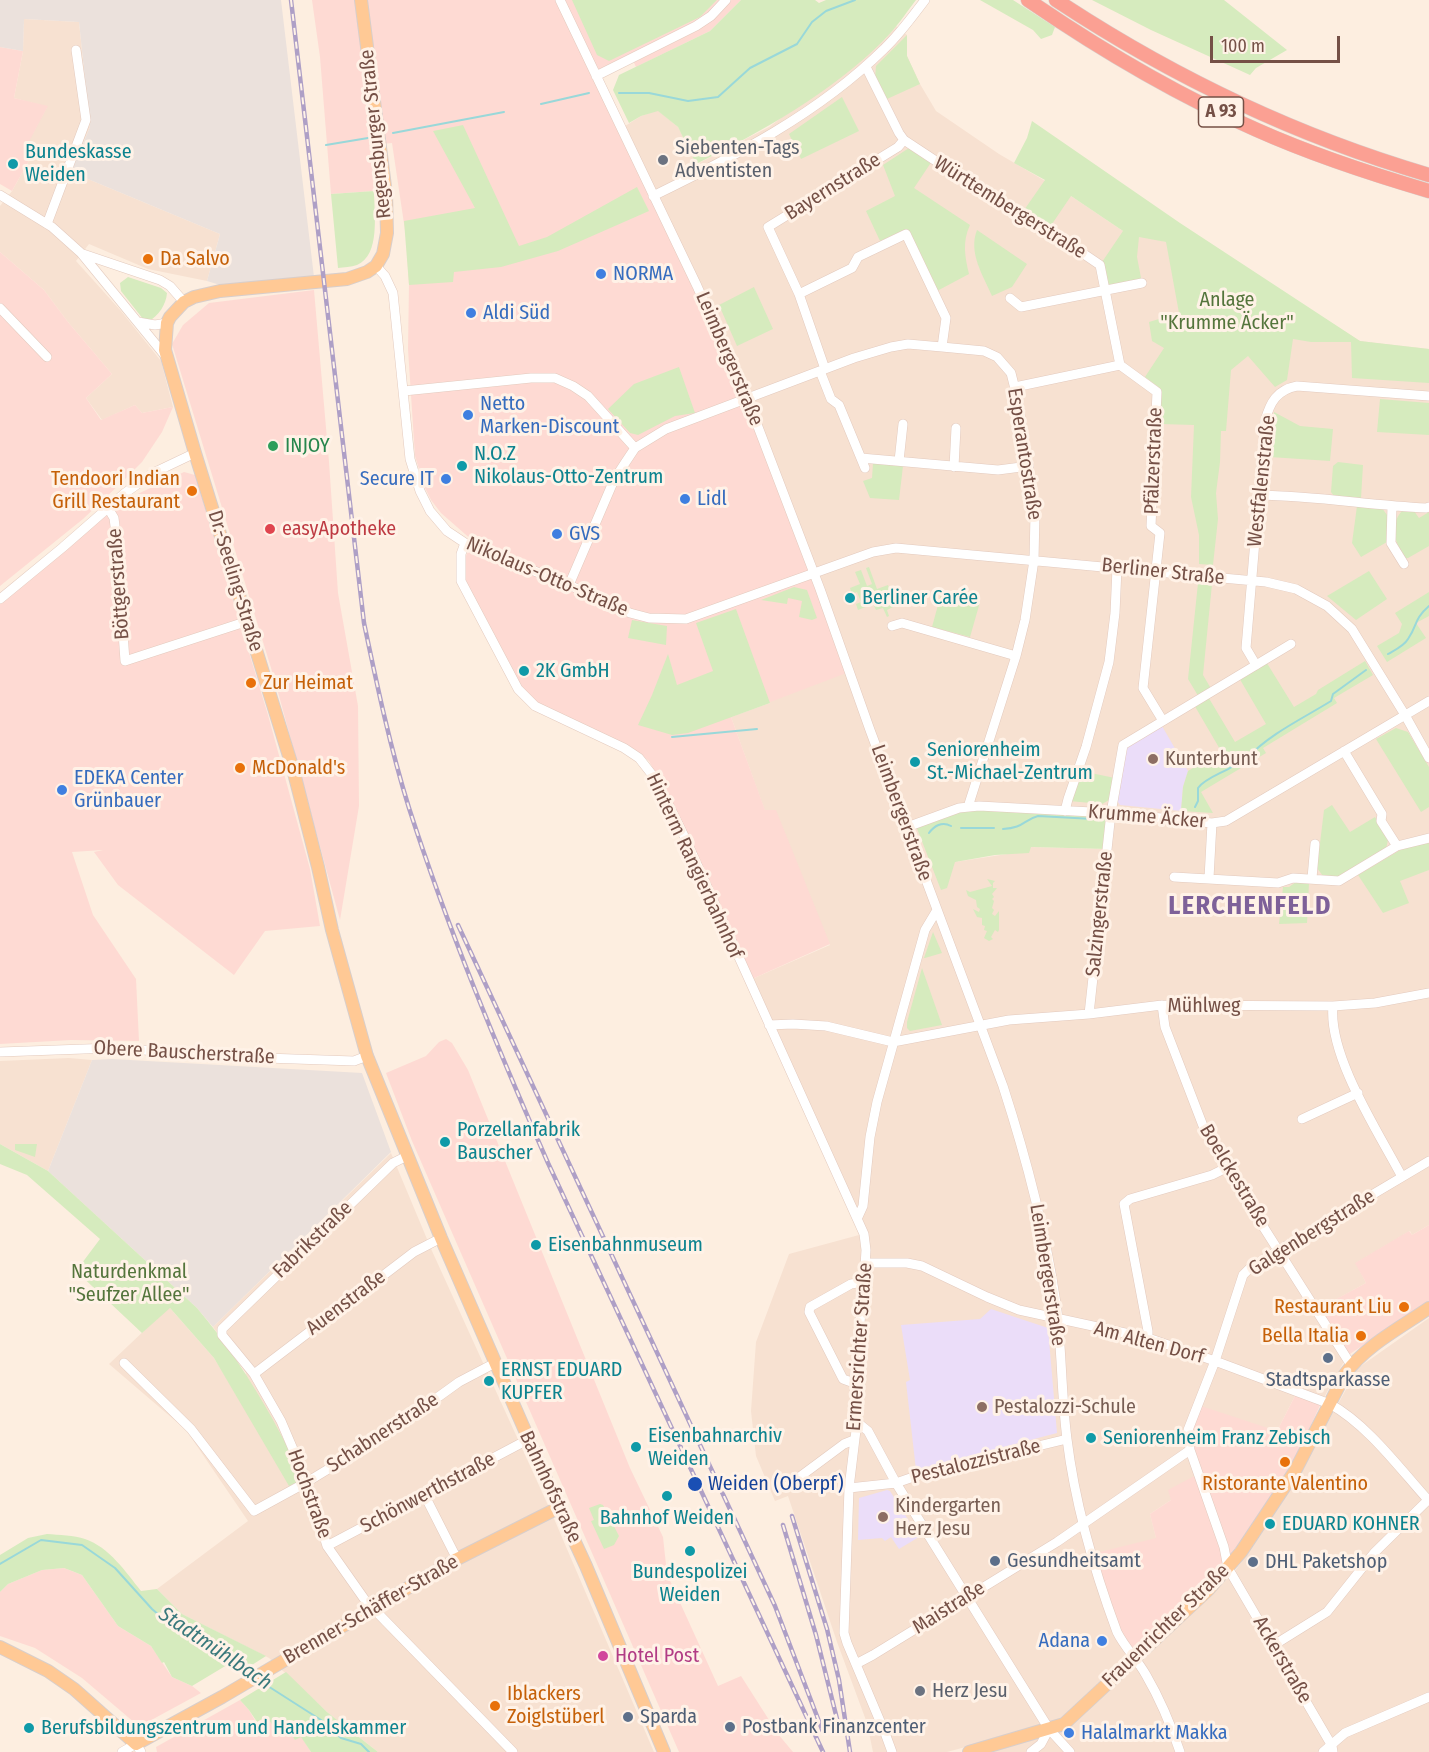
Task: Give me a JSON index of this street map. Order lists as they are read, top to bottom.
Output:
{
  "streets": {
    "highway": ["A 93"],
    "main road": [
      "Regensburger Straße",
      "Dr.-Seeling-Straße",
      "Bahnhofstraße",
      "Brenner-Schäffer-Straße",
      "Frauenrichter Straße"
    ],
    "street": [
      "Bayernstraße",
      "Württembergerstraße",
      "Leimbergerstraße",
      "Esperantostraße",
      "Pfälzerstraße",
      "Westfalenstraße",
      "Berliner Straße",
      "Nikolaus-Otto-Straße",
      "Böttgerstraße",
      "Krumme Äcker",
      "Hinterm Rangierbahnhof",
      "Salzingerstraße",
      "Mühlweg",
      "Obere Bauscherstraße",
      "Boelckestraße",
      "Galgenbergstraße",
      "Fabrikstraße",
      "Auenstraße",
      "Am Alten Dorf",
      "Ermersrichter Straße",
      "Schabnerstraße",
      "Pestalozzistraße",
      "Schönwerthstraße",
      "Hochstraße",
      "Maistraße",
      "Ackerstraße"
    ]
  },
  "crossings": [
    ["Regensburger Straße", "Nikolaus-Otto-Straße"],
    ["Bayernstraße", "Württembergerstraße"],
    ["Bayernstraße", "Esperantostraße"],
    ["Württembergerstraße", "Pfälzerstraße"],
    ["Leimbergerstraße", "Esperantostraße"],
    ["Leimbergerstraße", "Berliner Straße"],
    ["Leimbergerstraße", "Nikolaus-Otto-Straße"],
    ["Leimbergerstraße", "Krumme Äcker"],
    ["Leimbergerstraße", "Mühlweg"],
    ["Leimbergerstraße", "Am Alten Dorf"],
    ["Leimbergerstraße", "Ermersrichter Straße"],
    ["Leimbergerstraße", "Pestalozzistraße"],
    ["Leimbergerstraße", "Maistraße"],
    ["Leimbergerstraße", "Frauenrichter Straße"],
    ["Esperantostraße", "Berliner Straße"],
    ["Esperantostraße", "Krumme Äcker"],
    ["Pfälzerstraße", "Berliner Straße"],
    ["Westfalenstraße", "Berliner Straße"],
    ["Westfalenstraße", "Salzingerstraße"],
    ["Berliner Straße", "Nikolaus-Otto-Straße"],
    ["Berliner Straße", "Krumme Äcker"],
    ["Nikolaus-Otto-Straße", "Hinterm Rangierbahnhof"],
    ["Dr.-Seeling-Straße", "Böttgerstraße"],
    ["Dr.-Seeling-Straße", "Obere Bauscherstraße"],
    ["Dr.-Seeling-Straße", "Bahnhofstraße"],
    ["Krumme Äcker", "Salzingerstraße"],
    ["Hinterm Rangierbahnhof", "Ermersrichter Straße"],
    ["Salzingerstraße", "Mühlweg"],
    ["Mühlweg", "Boelckestraße"],
    ["Mühlweg", "Ermersrichter Straße"],
    ["Obere Bauscherstraße", "Bahnhofstraße"],
    ["Boelckestraße", "Galgenbergstraße"],
    ["Boelckestraße", "Frauenrichter Straße"],
    ["Galgenbergstraße", "Am Alten Dorf"],
    ["Galgenbergstraße", "Maistraße"],
    ["Galgenbergstraße", "Frauenrichter Straße"],
    ["Galgenbergstraße", "Ackerstraße"],
    ["Fabrikstraße", "Bahnhofstraße"],
    ["Fabrikstraße", "Hochstraße"],
    ["Auenstraße", "Bahnhofstraße"],
    ["Auenstraße", "Hochstraße"],
    ["Am Alten Dorf", "Ermersrichter Straße"],
    ["Am Alten Dorf", "Frauenrichter Straße"],
    ["Ermersrichter Straße", "Pestalozzistraße"],
    ["Ermersrichter Straße", "Maistraße"],
    ["Schabnerstraße", "Bahnhofstraße"],
    ["Schabnerstraße", "Hochstraße"],
    ["Bahnhofstraße", "Schönwerthstraße"],
    ["Bahnhofstraße", "Brenner-Schäffer-Straße"],
    ["Schönwerthstraße", "Hochstraße"],
    ["Hochstraße", "Brenner-Schäffer-Straße"],
    ["Frauenrichter Straße", "Ackerstraße"]
  ],
  "districts": ["LERCHENFELD"],
  "water": ["Stadtmühlbach"],
  "parks": ["Anlage \"Krumme Äcker\"", "Naturdenkmal \"Seufzer Allee\""],
  "places": [
    "Siebenten-Tags Adventisten",
    "Bundeskasse Weiden",
    "Da Salvo",
    "NORMA",
    "Aldi Süd",
    "Netto Marken-Discount",
    "INJOY",
    "N.O.Z Nikolaus-Otto-Zentrum",
    "Secure IT",
    "Tendoori Indian Grill Restaurant",
    "Lidl",
    "easyApotheke",
    "GVS",
    "Berliner Carée",
    "2K GmbH",
    "Zur Heimat",
    "Kunterbunt",
    "Seniorenheim St.-Michael-Zentrum",
    "McDonald's",
    "EDEKA Center Grünbauer",
    "Porzellanfabrik Bauscher",
    "Eisenbahnmuseum",
    "Restaurant Liu",
    "Bella Italia",
    "Stadtsparkasse",
    "ERNST EDUARD KUPFER",
    "Pestalozzi-Schule",
    "Seniorenheim Franz Zebisch",
    "Eisenbahnarchiv Weiden",
    "Ristorante Valentino",
    "Weiden (Oberpf)",
    "Bahnhof Weiden",
    "Kindergarten Herz Jesu",
    "EDUARD KOHNER",
    "Bundespolizei Weiden",
    "Gesundheitsamt",
    "DHL Paketshop",
    "Adana",
    "Hotel Post",
    "Herz Jesu",
    "Iblackers Zoiglstüberl",
    "Sparda",
    "Postbank Finanzcenter",
    "Berufsbildungszentrum und Handelskammer",
    "Halalmarkt Makka"
  ],
  "scale_bar": "100 m"
}
